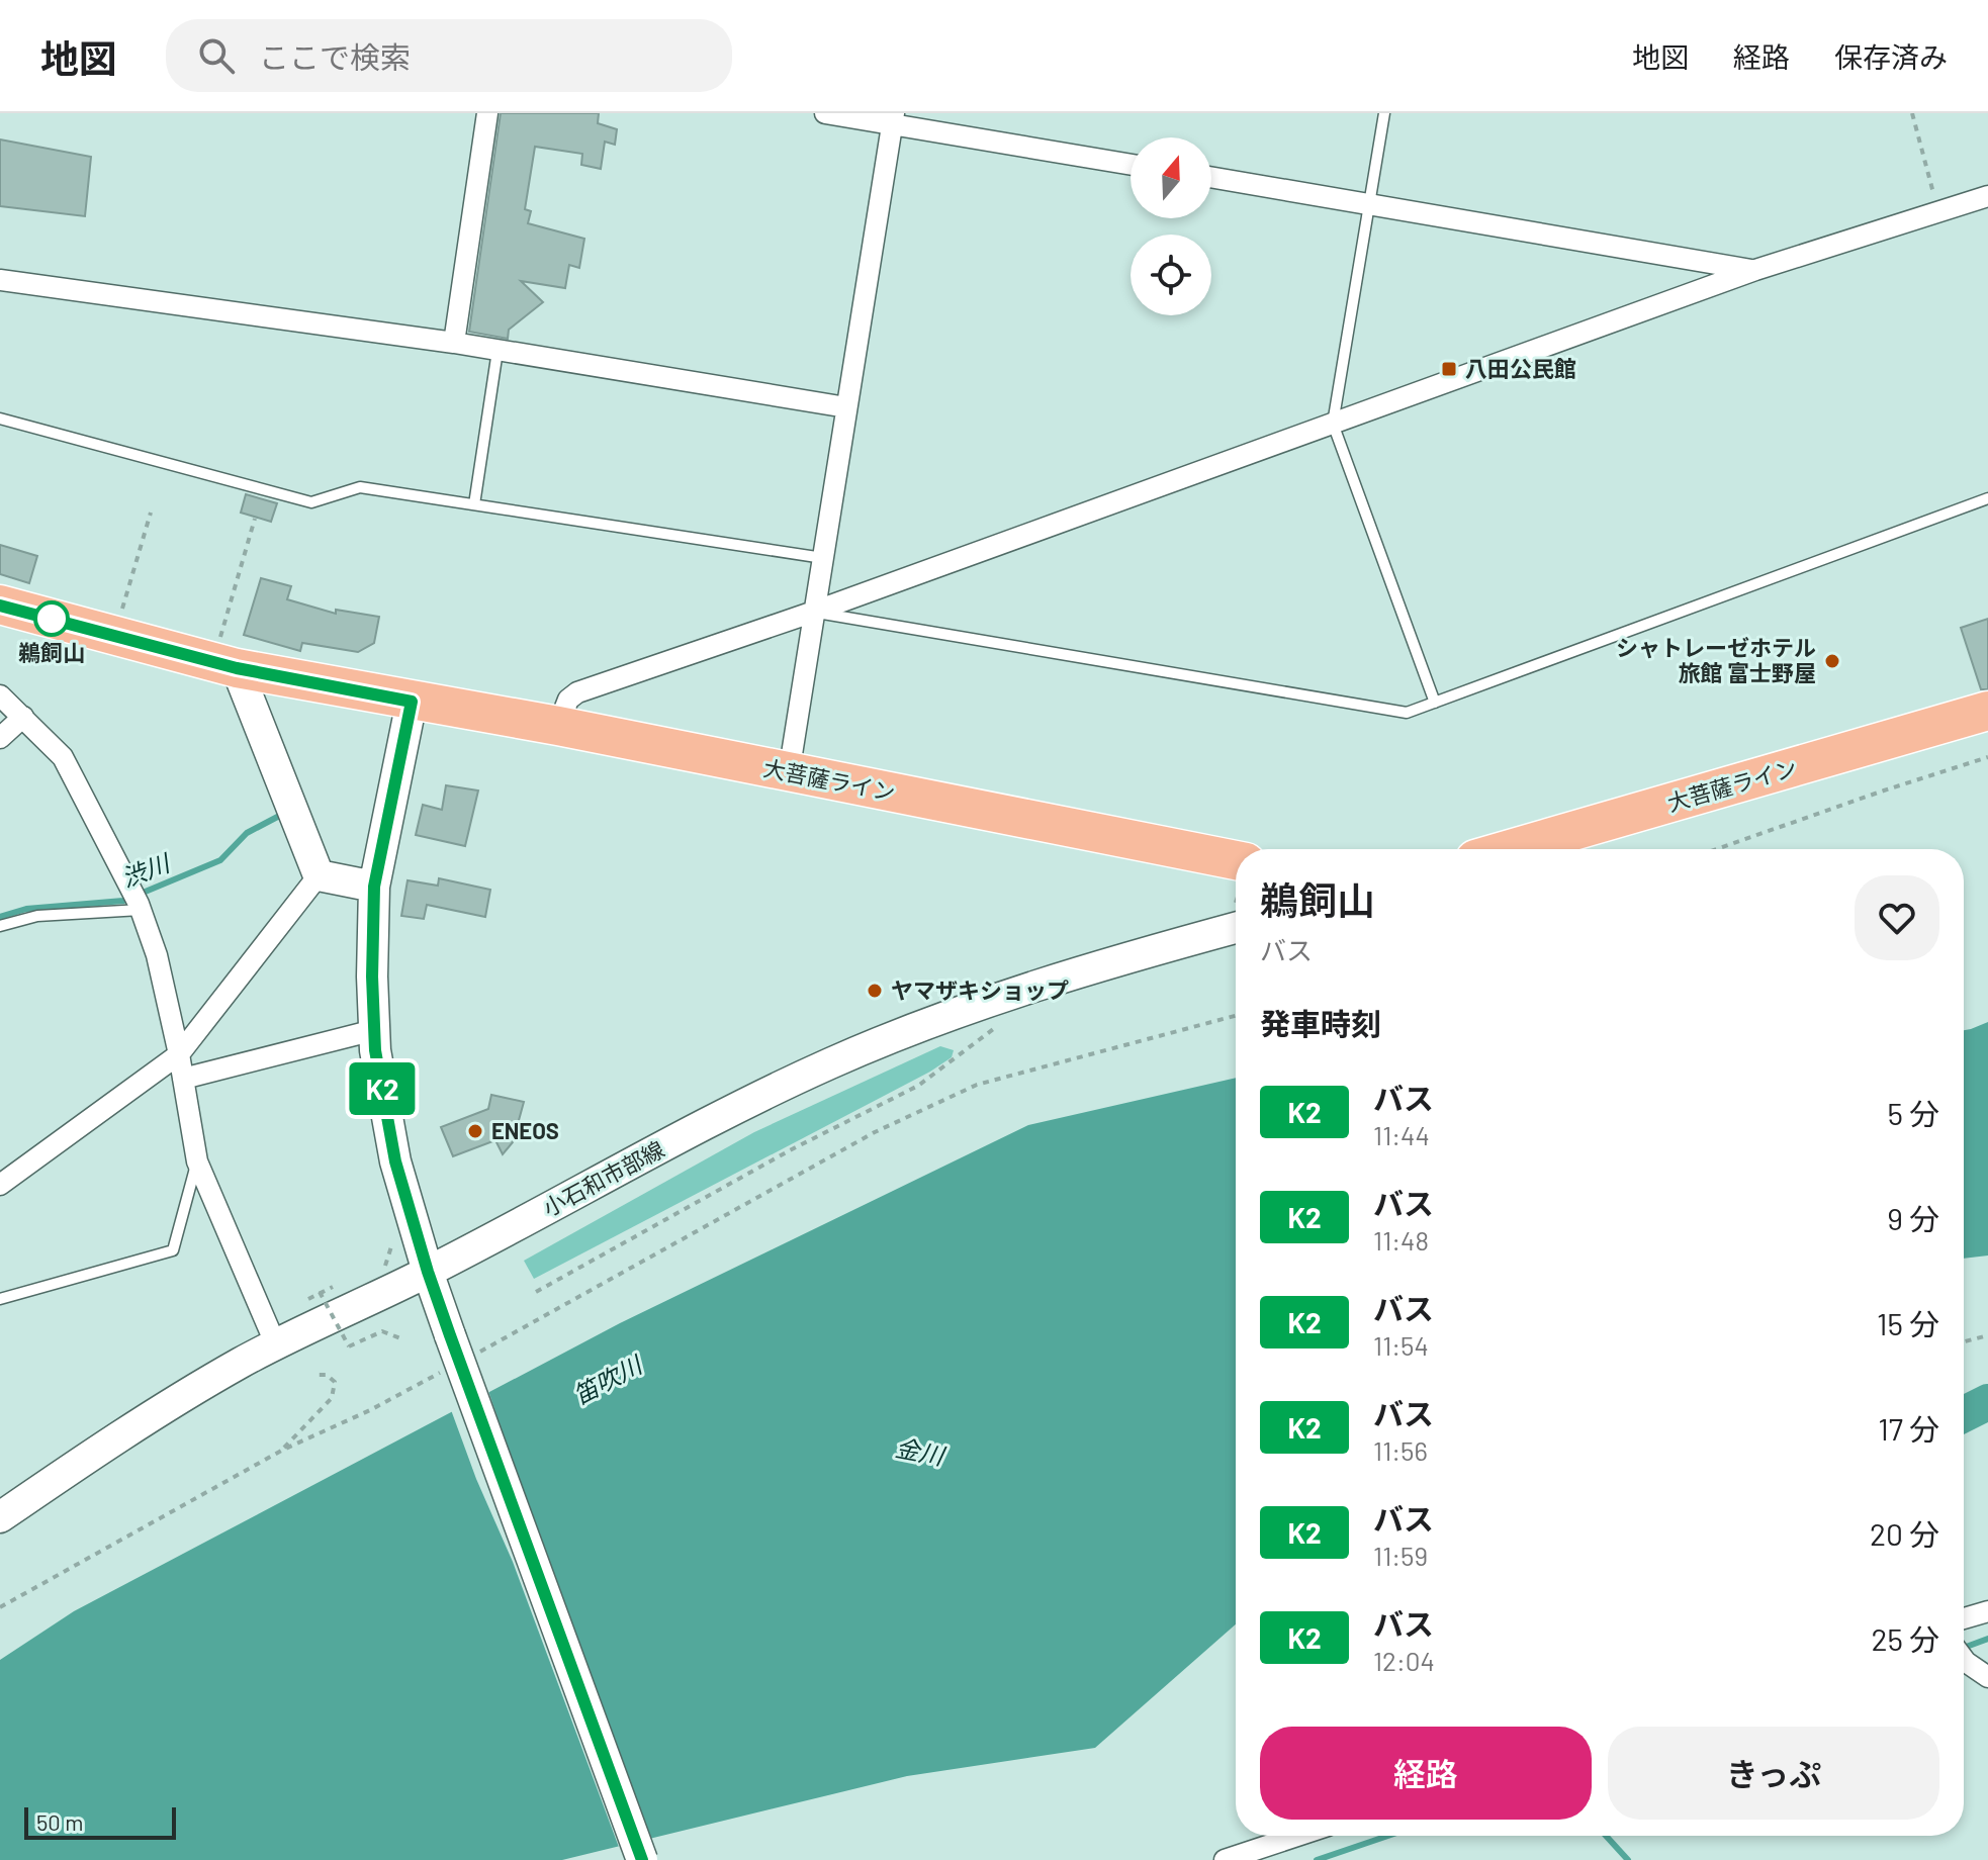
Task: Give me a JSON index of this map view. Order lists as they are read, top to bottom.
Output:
{
  "streets": {
    "highway": ["大菩薩ライン"],
    "main road": ["小石和市部線"]
  },
  "water": ["渋川", "笛吹川", "金川"],
  "places": {
    "transit": ["八田公民館"],
    "other": [
      "鵜飼山",
      "シャトレーゼホテル 旅館 富士野屋",
      "ヤマザキショップ",
      "ENEOS"
    ]
  },
  "lines": ["bus line K2"],
  "scale_bar": "50 m",
  "north": "top",
  "page": {
    "header": "地図",
    "search": "ここで検索",
    "nav": ["地図", "経路", "保存済み"],
    "on_map": "K2",
    "heading": [
      ["鵜飼山", "バス"],
      "発車時刻"
    ],
    "list": [
      {
        "mark": "K2",
        "name": "バス",
        "note": "11:44",
        "value": "5 分"
      },
      {
        "mark": "K2",
        "name": "バス",
        "note": "11:48",
        "value": "9 分"
      },
      {
        "mark": "K2",
        "name": "バス",
        "note": "11:54",
        "value": "15 分"
      },
      {
        "mark": "K2",
        "name": "バス",
        "note": "11:56",
        "value": "17 分"
      },
      {
        "mark": "K2",
        "name": "バス",
        "note": "11:59",
        "value": "20 分"
      },
      {
        "mark": "K2",
        "name": "バス",
        "note": "12:04",
        "value": "25 分"
      }
    ],
    "buttons": ["経路", "きっぷ"],
    "scale": "50 m"
  }
}
